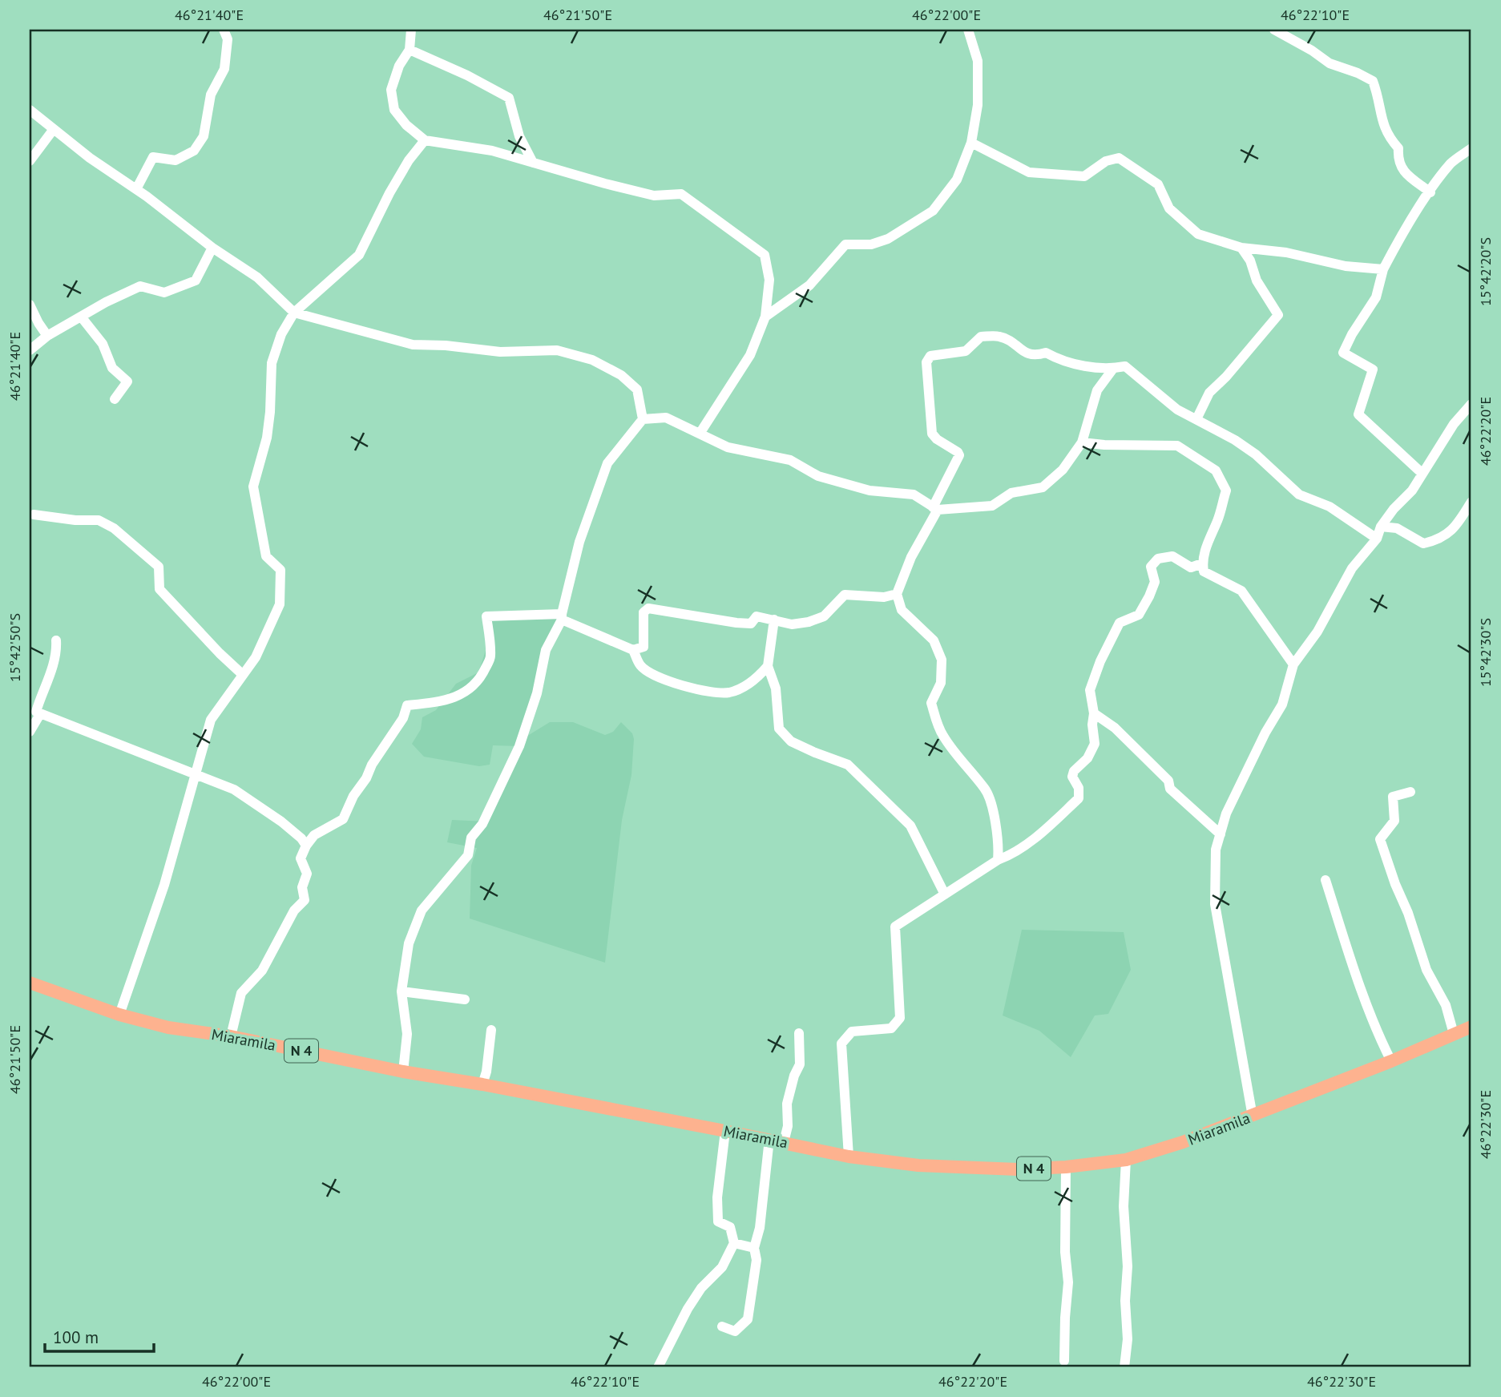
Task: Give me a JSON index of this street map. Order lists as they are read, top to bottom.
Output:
{
  "streets": {
    "main road": ["Miaramila", "N 4"]
  },
  "scale_bar": "100 m",
  "coordinates": [
    "46°21'40\"E",
    "46°21'50\"E",
    "46°22'00\"E",
    "46°22'10\"E",
    "15°42'20\"S",
    "46°22'20\"E",
    "15°42'50\"S",
    "15°42'30\"S",
    "46°22'30\"E"
  ]
}
